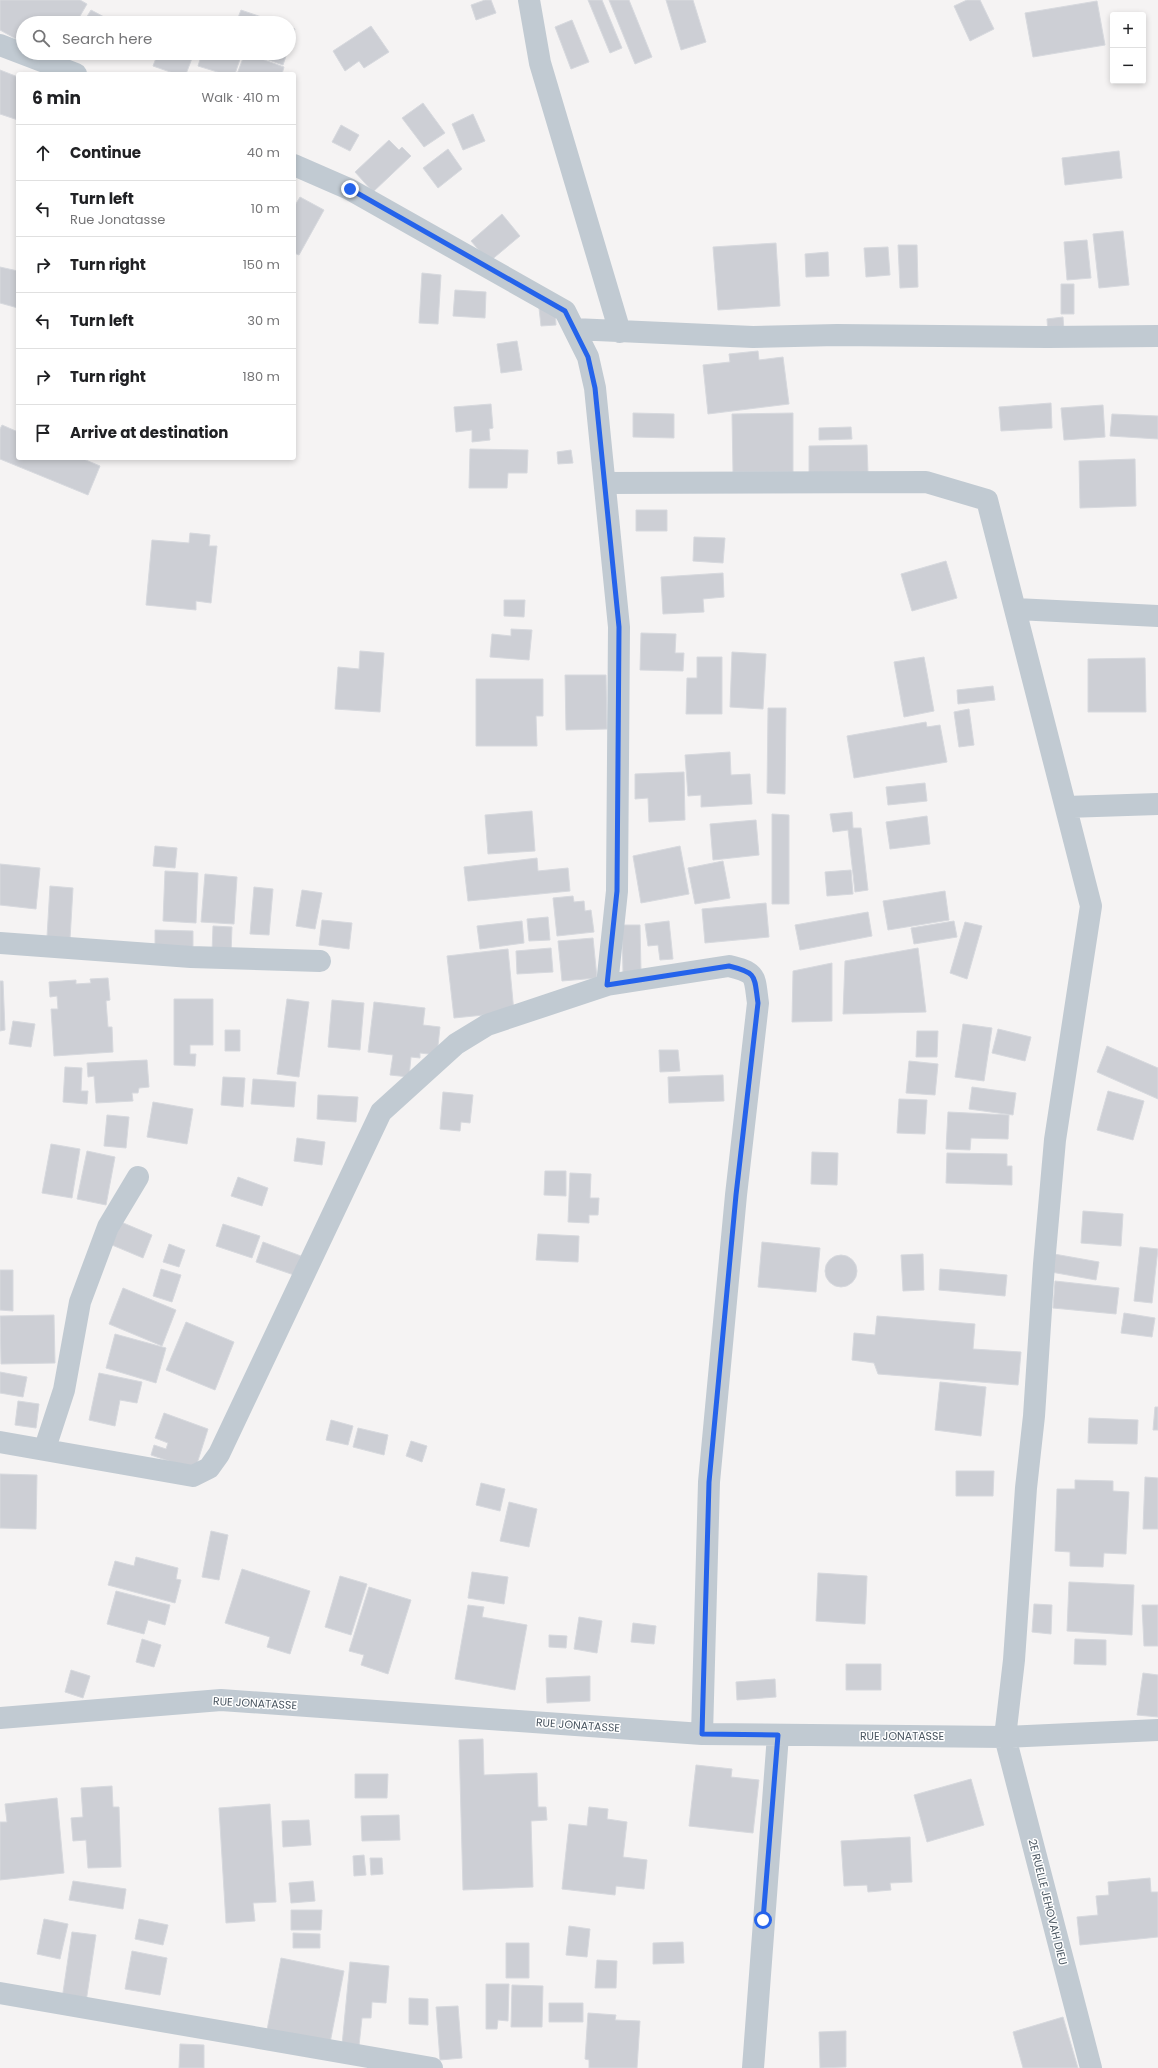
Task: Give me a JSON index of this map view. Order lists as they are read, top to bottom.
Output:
{
  "streets": {
    "street": ["RUE JONATASSE", "2E RUELLE JEHOVAH DIEU"]
  },
  "crossings": [
    ["RUE JONATASSE", "2E RUELLE JEHOVAH DIEU"]
  ],
  "page": {
    "map_buttons": ["+", "−"],
    "search": "Search here",
    "heading": ["6 min", "Walk · 410 m"],
    "list": [
      ["Continue", "40 m"],
      ["Turn left", "Rue Jonatasse", "10 m"],
      ["Turn right", "150 m"],
      ["Turn left", "30 m"],
      ["Turn right", "180 m"],
      "Arrive at destination"
    ]
  }
}
